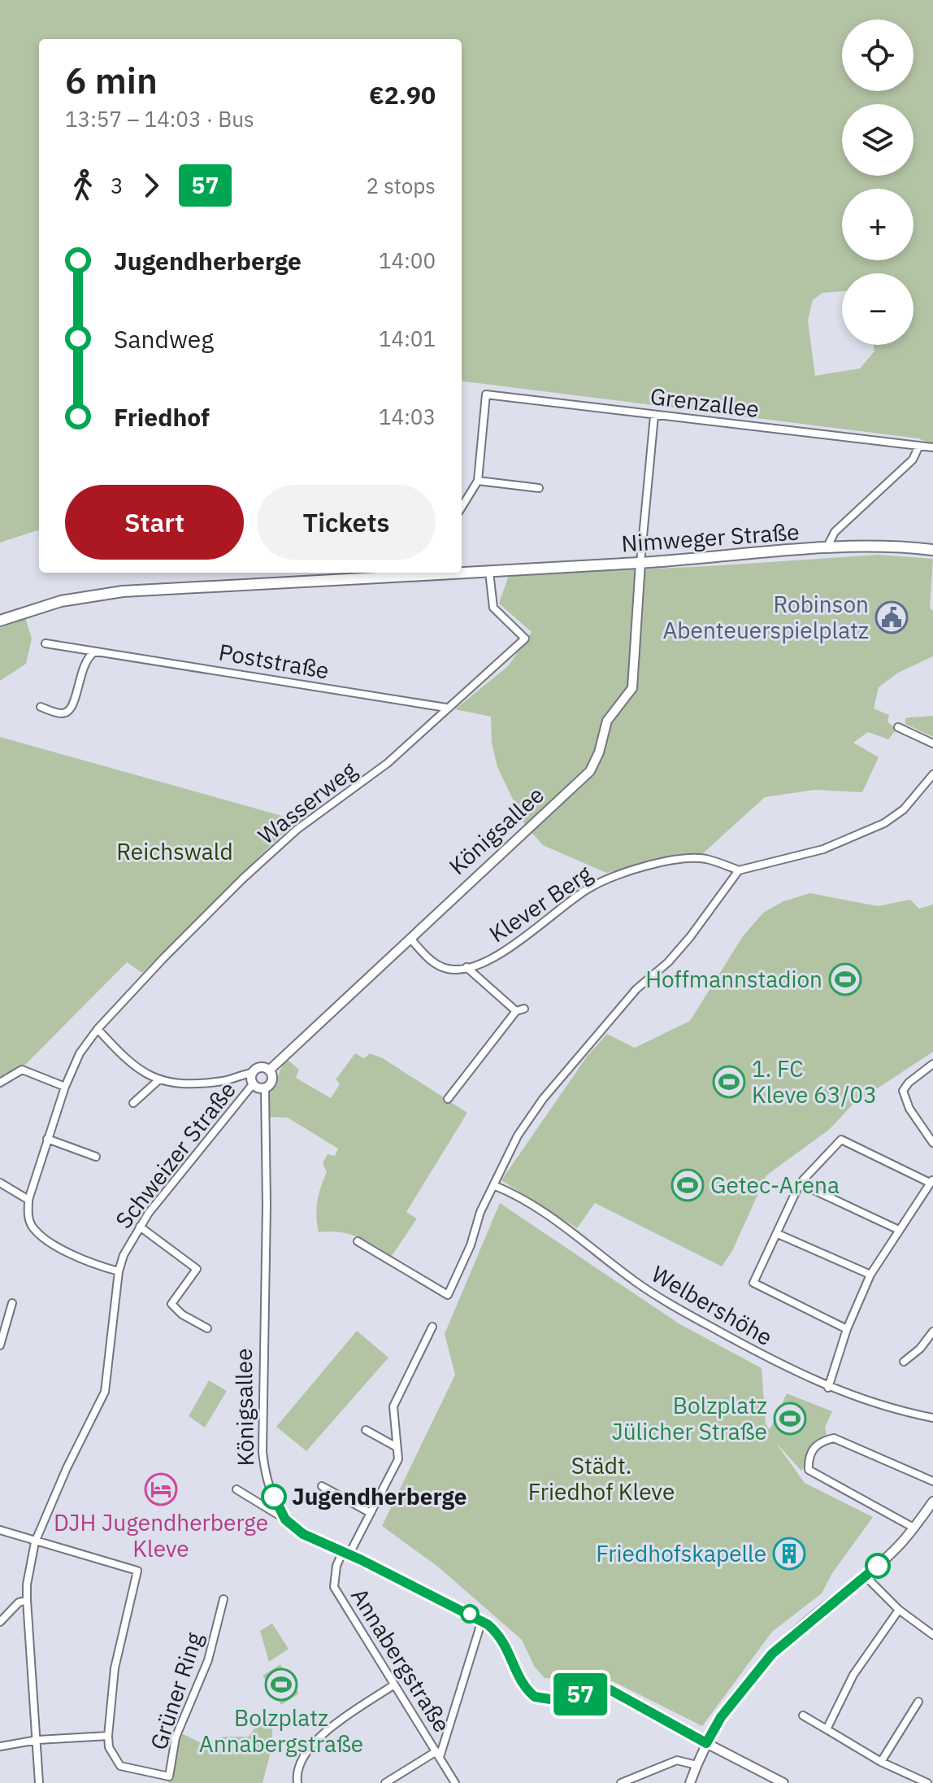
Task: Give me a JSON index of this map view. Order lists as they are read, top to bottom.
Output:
{
  "streets": {
    "main road": ["Nimweger Straße"],
    "street": [
      "Grenzallee",
      "Poststraße",
      "Wasserweg",
      "Königsallee",
      "Klever Berg",
      "Schweizer Straße",
      "Welbershöhe",
      "Annabergstraße",
      "Grüner Ring"
    ]
  },
  "crossings": [
    ["Nimweger Straße", "Wasserweg"],
    ["Nimweger Straße", "Königsallee"],
    ["Poststraße", "Wasserweg"],
    ["Königsallee", "Klever Berg"],
    ["Königsallee", "Schweizer Straße"],
    ["Königsallee", "Annabergstraße"],
    ["Schweizer Straße", "Grüner Ring"]
  ],
  "parks": ["Reichswald", "Städt. Friedhof Kleve"],
  "places": {
    "public building": ["Robinson Abenteuerspielplatz"],
    "sports": [
      "Hoffmannstadion",
      "1. FC Kleve 63/03",
      "Getec-Arena",
      "Bolzplatz Jülicher Straße",
      "Bolzplatz Annabergstraße"
    ],
    "hotel": ["DJH Jugendherberge Kleve"],
    "other": ["Jugendherberge"],
    "building": ["Friedhofskapelle"]
  },
  "lines": ["bus line 57"],
  "page": {
    "on_map": "57",
    "map_buttons": ["+", "−"],
    "heading": ["6 min", "13:57 – 14:03 · Bus", "€2.90"],
    "legs": ["3", "57", "2 stops"],
    "list": [
      {
        "name": "Jugendherberge",
        "value": "14:00"
      },
      {
        "name": "Sandweg",
        "value": "14:01"
      },
      {
        "name": "Friedhof",
        "value": "14:03"
      }
    ],
    "buttons": ["Start", "Tickets"]
  }
}
